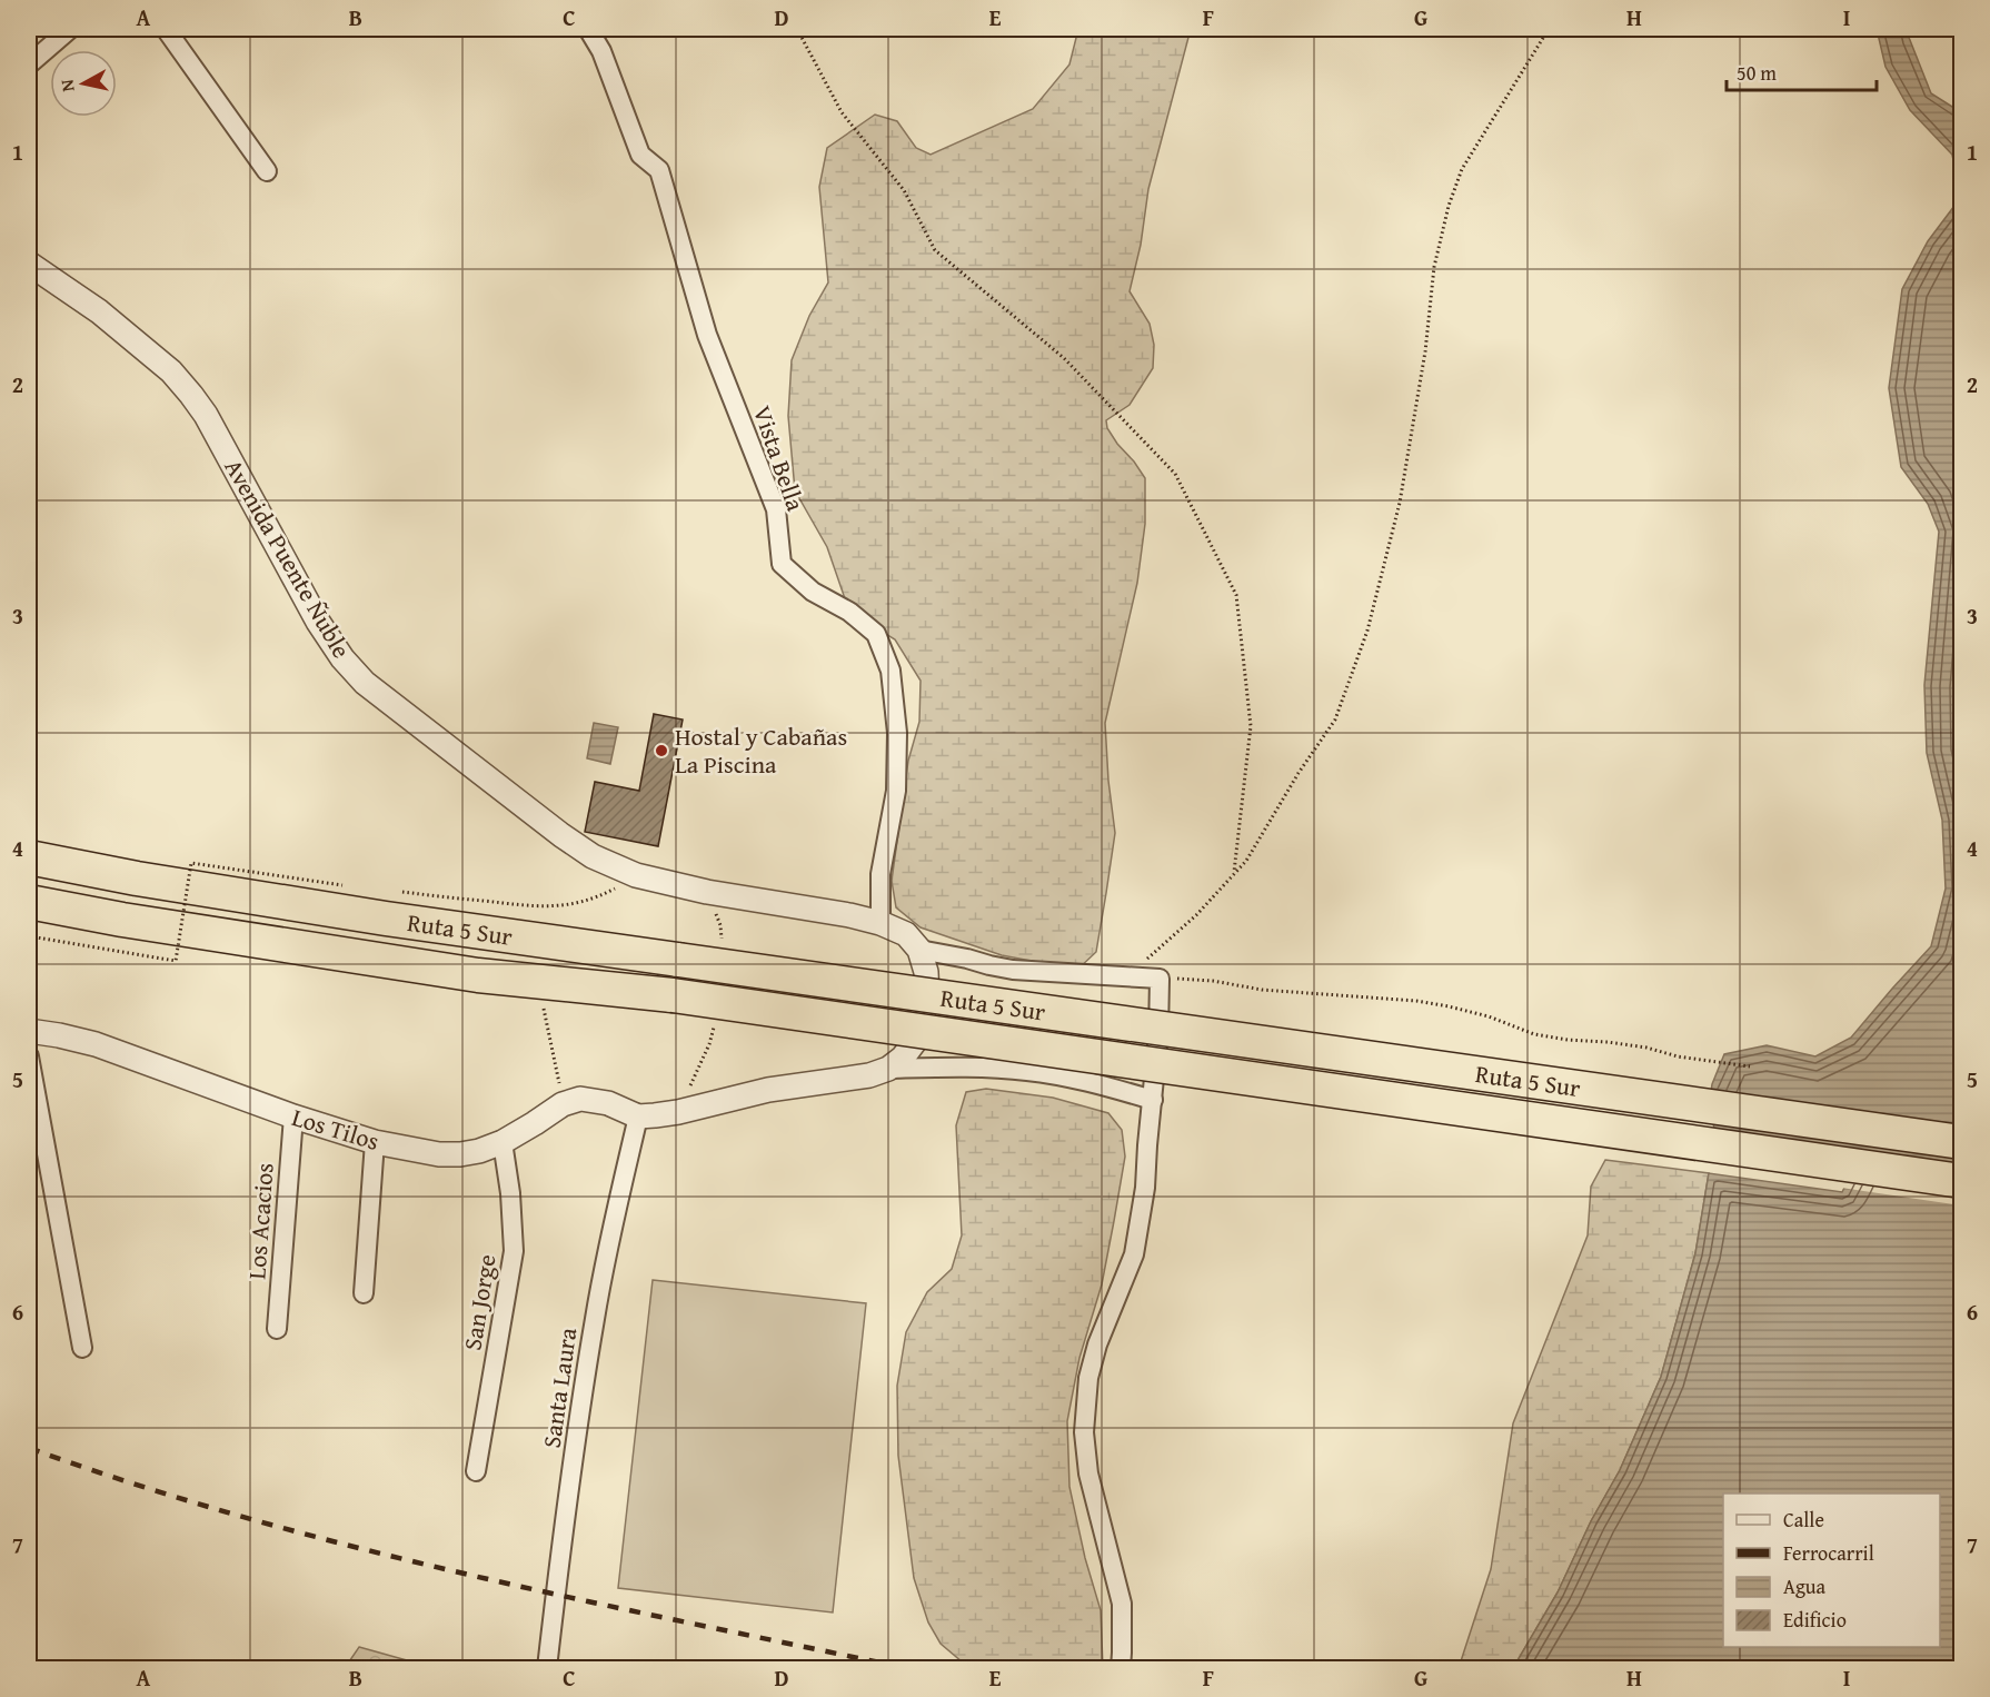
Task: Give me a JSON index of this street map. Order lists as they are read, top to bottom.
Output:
{
  "streets": {
    "highway": ["Ruta 5 Sur"],
    "street": [
      "Vista Bella",
      "Avenida Puente Ñuble",
      "Los Tilos",
      "Los Acacios",
      "San Jorge",
      "Santa Laura"
    ]
  },
  "crossings": [
    ["Vista Bella", "Avenida Puente Ñuble"],
    ["Los Tilos", "Los Acacios"],
    ["Los Tilos", "San Jorge"],
    ["Los Tilos", "Santa Laura"]
  ],
  "places": ["Hostal y Cabañas La Piscina"],
  "legend": [
    "Calle",
    "Ferrocarril",
    "Agua",
    "Edificio"
  ],
  "scale_bar": "50 m",
  "north": "left",
  "grid": {
    "columns": [
      "A",
      "B",
      "C",
      "D",
      "E",
      "F",
      "G",
      "H",
      "I"
    ],
    "rows": [
      "1",
      "2",
      "3",
      "4",
      "5",
      "6",
      "7"
    ]
  }
}
